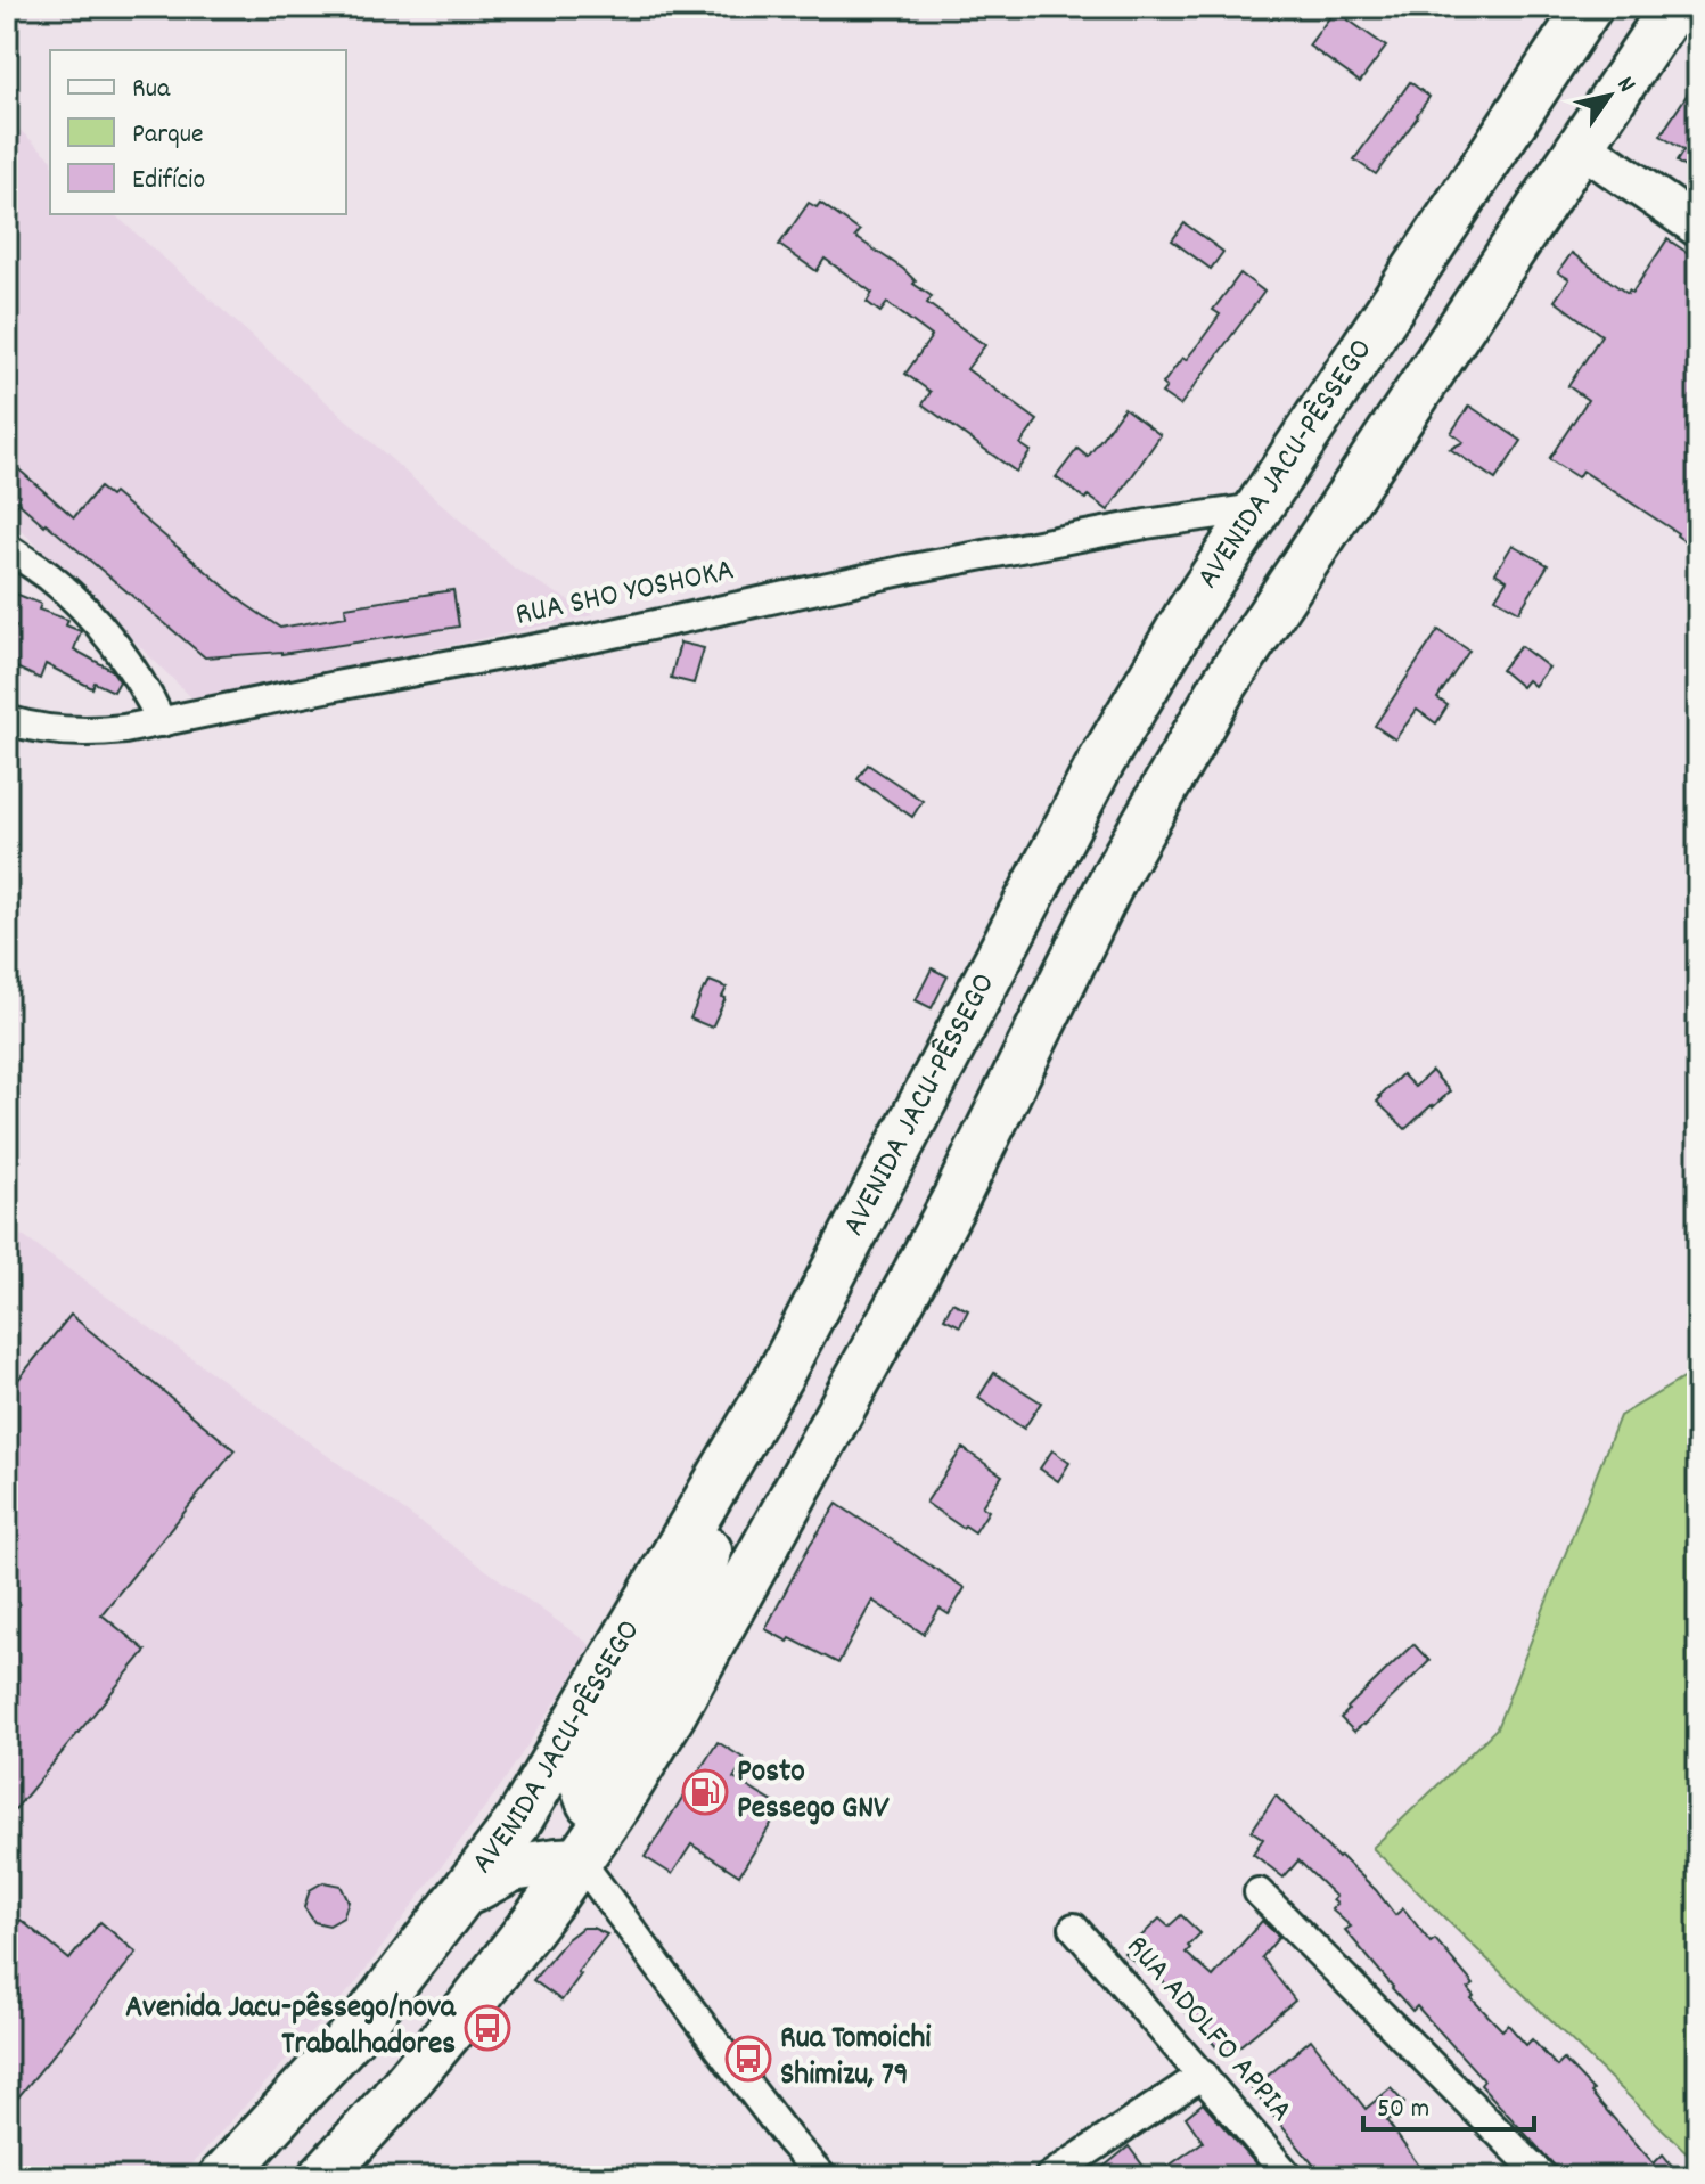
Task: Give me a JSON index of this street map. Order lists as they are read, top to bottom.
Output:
{
  "streets": {
    "highway": ["AVENIDA JACU-PÊSSEGO"],
    "street": ["RUA SHO YOSHOKA", "RUA ADOLFO APPIA"]
  },
  "crossings": [
    ["AVENIDA JACU-PÊSSEGO", "RUA SHO YOSHOKA"]
  ],
  "places": {
    "fuel station": ["Posto Pessego GNV"],
    "bus stop": ["Avenida Jacu-pêssego/nova Trabalhadores", "Rua Tomoichi Shimizu, 79"]
  },
  "legend": ["Rua", "Parque", "Edifício"],
  "scale_bar": "50 m",
  "north": "top right"
}
